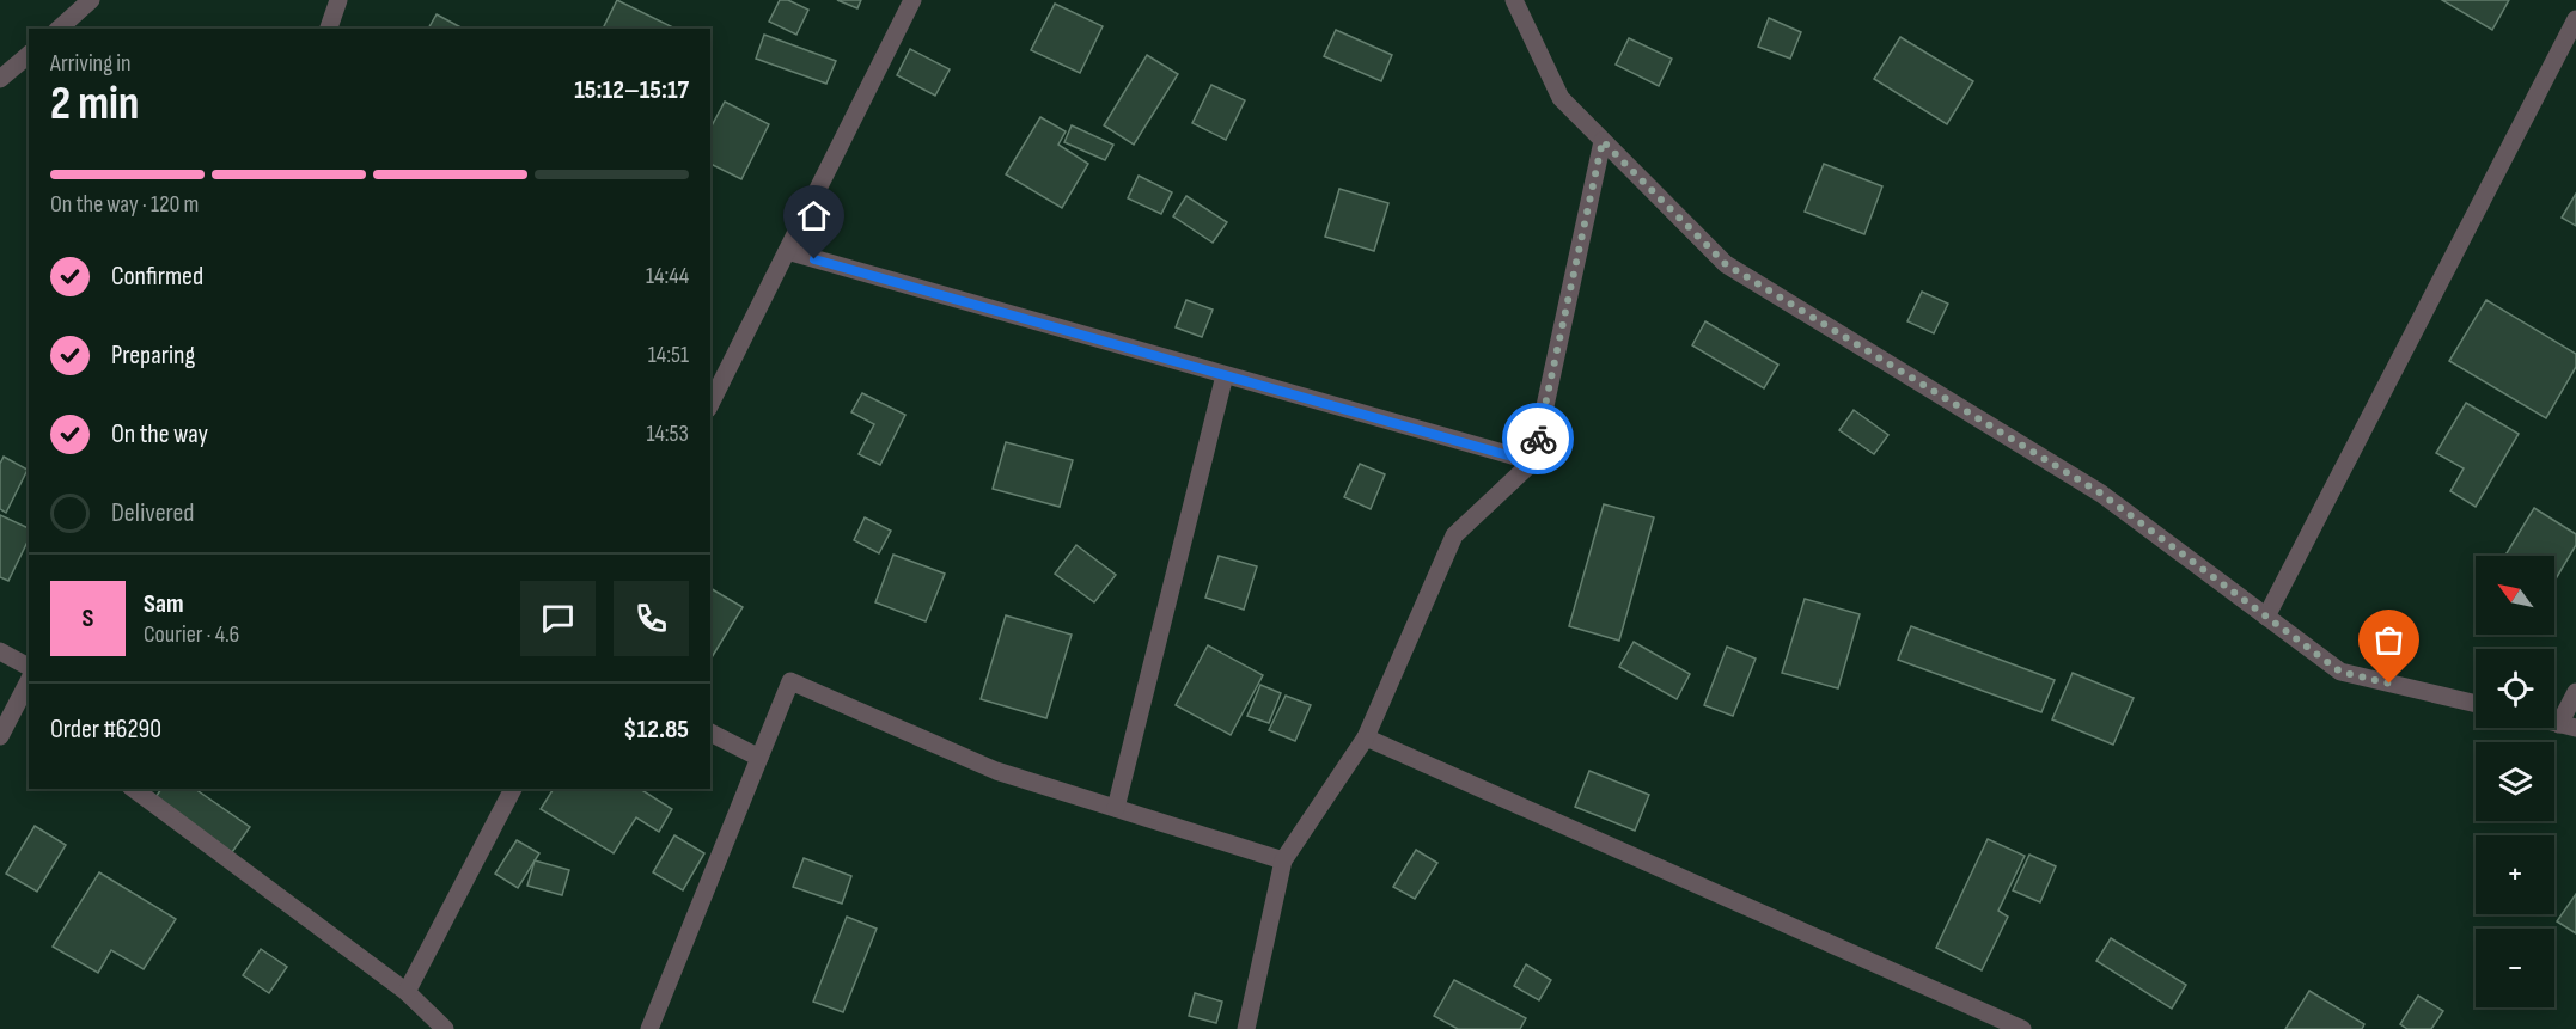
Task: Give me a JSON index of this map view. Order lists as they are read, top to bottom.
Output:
{
  "north": "top left",
  "page": {
    "heading": ["2 min", "Arriving in", "15:12–15:17"],
    "panel": [
      "Sam",
      "Courier · 4.6",
      "Order #6290",
      "$12.85"
    ],
    "bar": "On the way · 120 m",
    "list": [
      ["Confirmed", "14:44"],
      ["Preparing", "14:51"],
      ["On the way", "14:53"],
      "Delivered"
    ],
    "map_buttons": ["+", "−"],
    "round": "S"
  }
}
